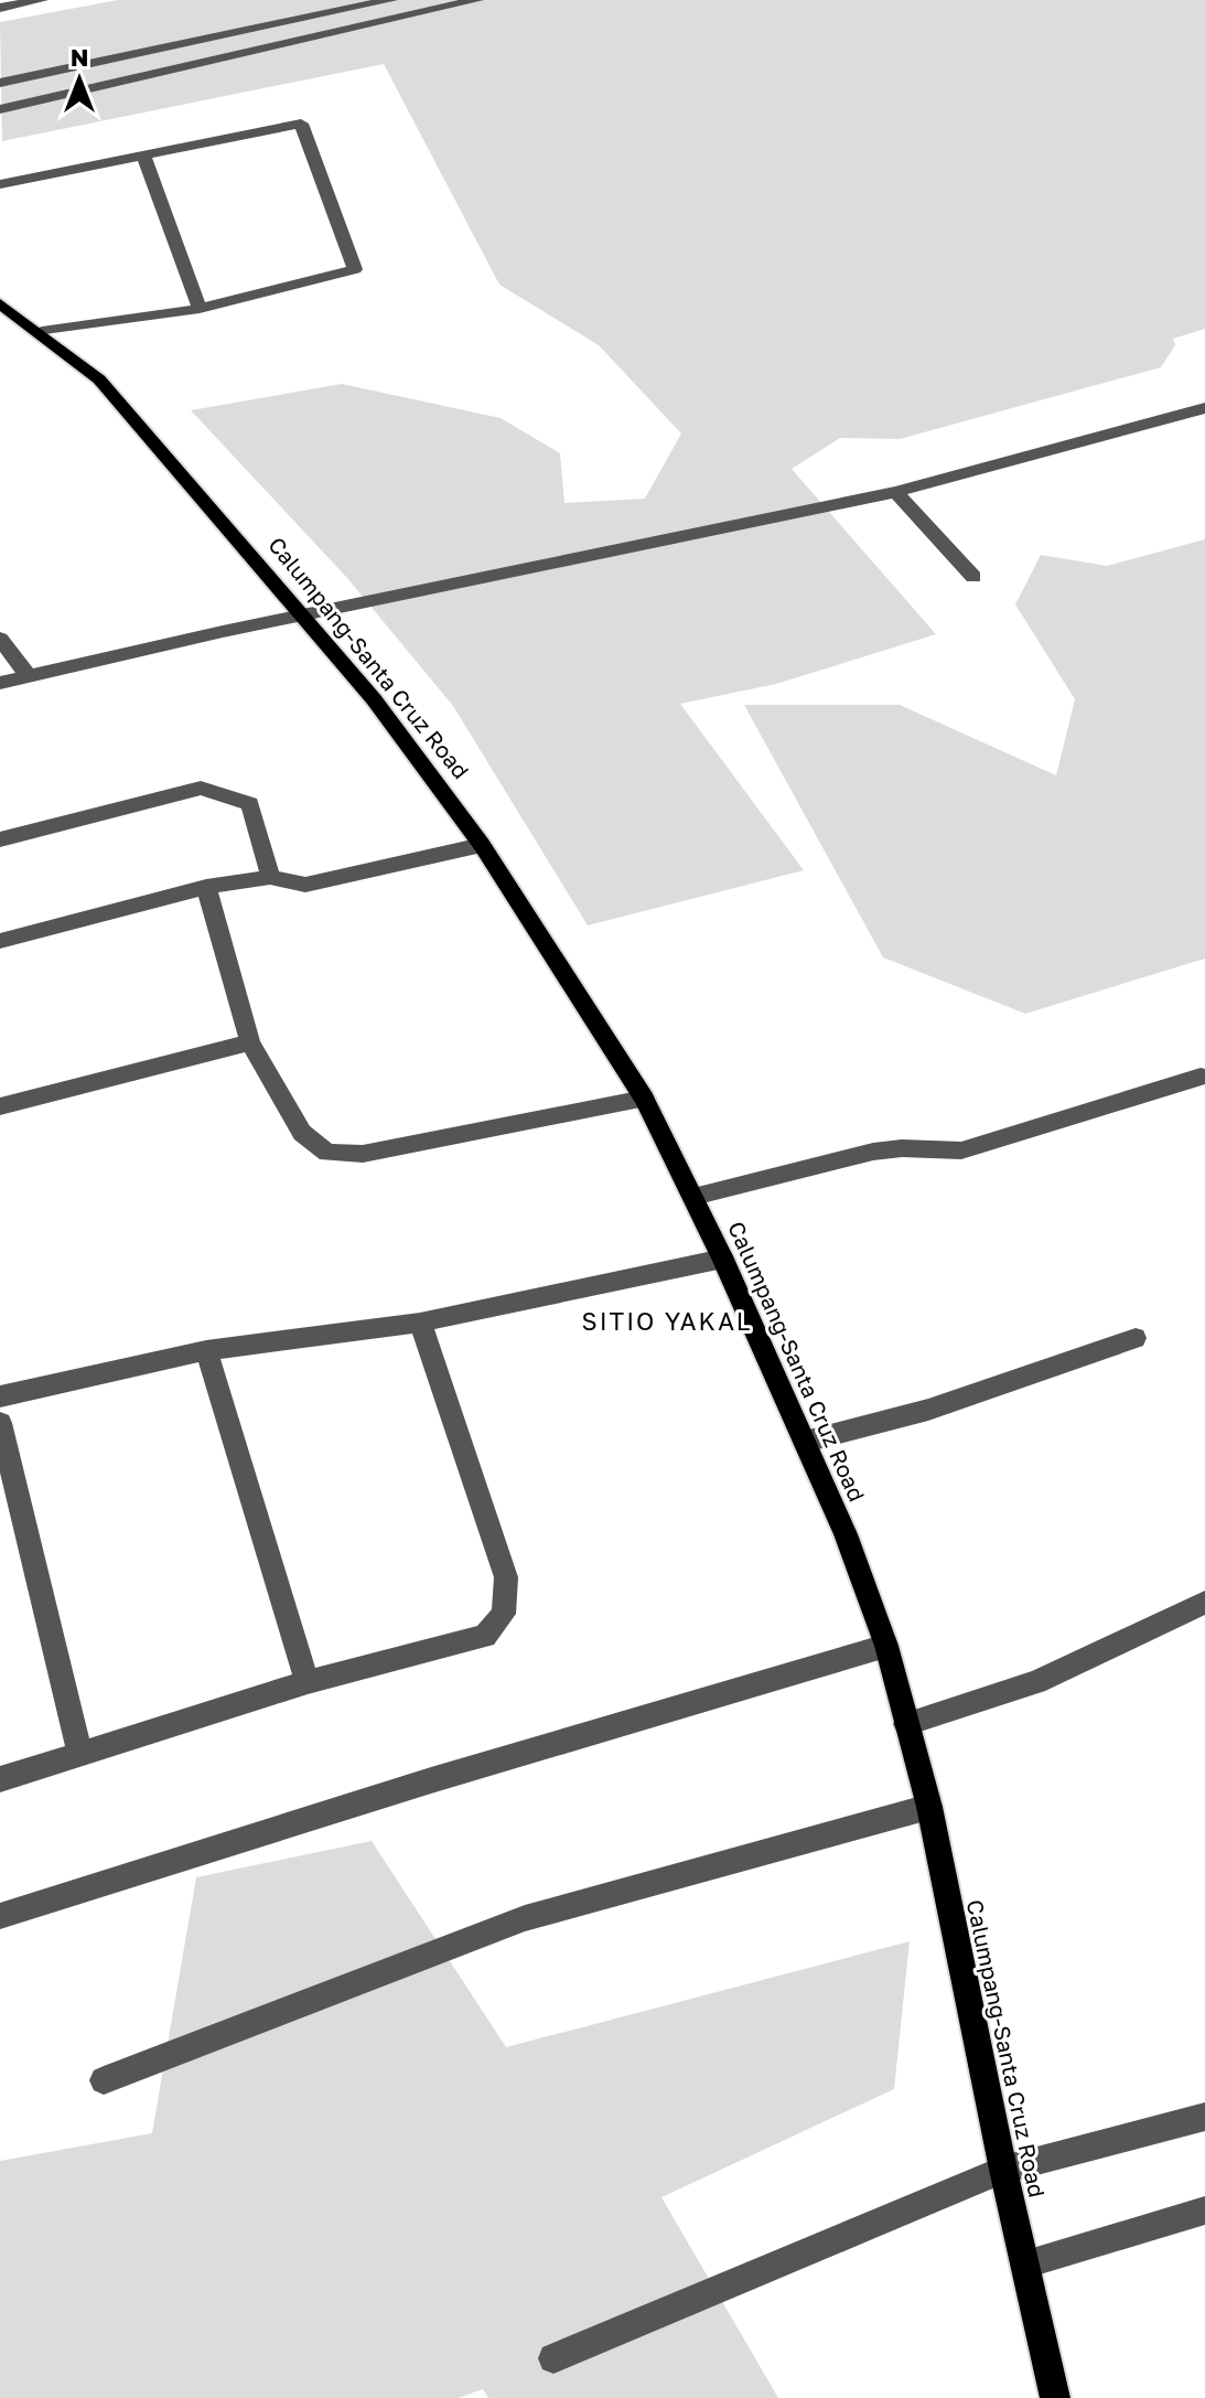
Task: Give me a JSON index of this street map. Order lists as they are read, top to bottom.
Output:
{
  "streets": {
    "main road": ["Calumpang-Santa Cruz Road"]
  },
  "districts": ["SITIO YAKAL"],
  "north": "top"
}
